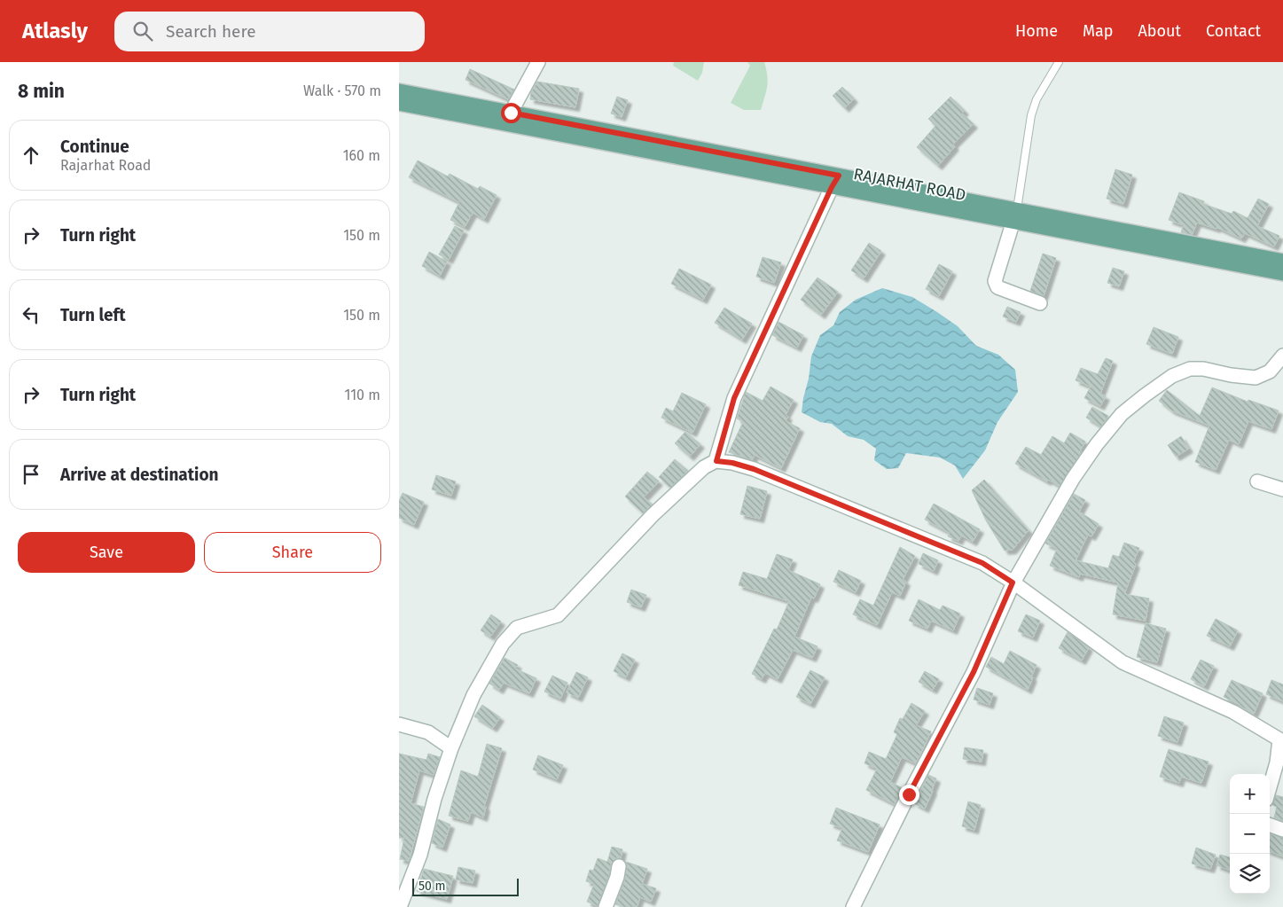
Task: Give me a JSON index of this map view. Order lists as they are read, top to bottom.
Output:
{
  "streets": {
    "main road": ["RAJARHAT ROAD"]
  },
  "scale_bar": "50 m",
  "page": {
    "header": "Atlasly",
    "search": "Search here",
    "nav": [
      "Home",
      "Map",
      "About",
      "Contact"
    ],
    "heading": ["8 min", "Walk · 570 m"],
    "list": [
      ["Continue", "Rajarhat Road", "160 m"],
      ["Turn right", "150 m"],
      ["Turn left", "150 m"],
      ["Turn right", "110 m"],
      "Arrive at destination"
    ],
    "buttons": ["Save", "Share"],
    "map_buttons": ["+", "−"],
    "scale": "50 m"
  }
}
